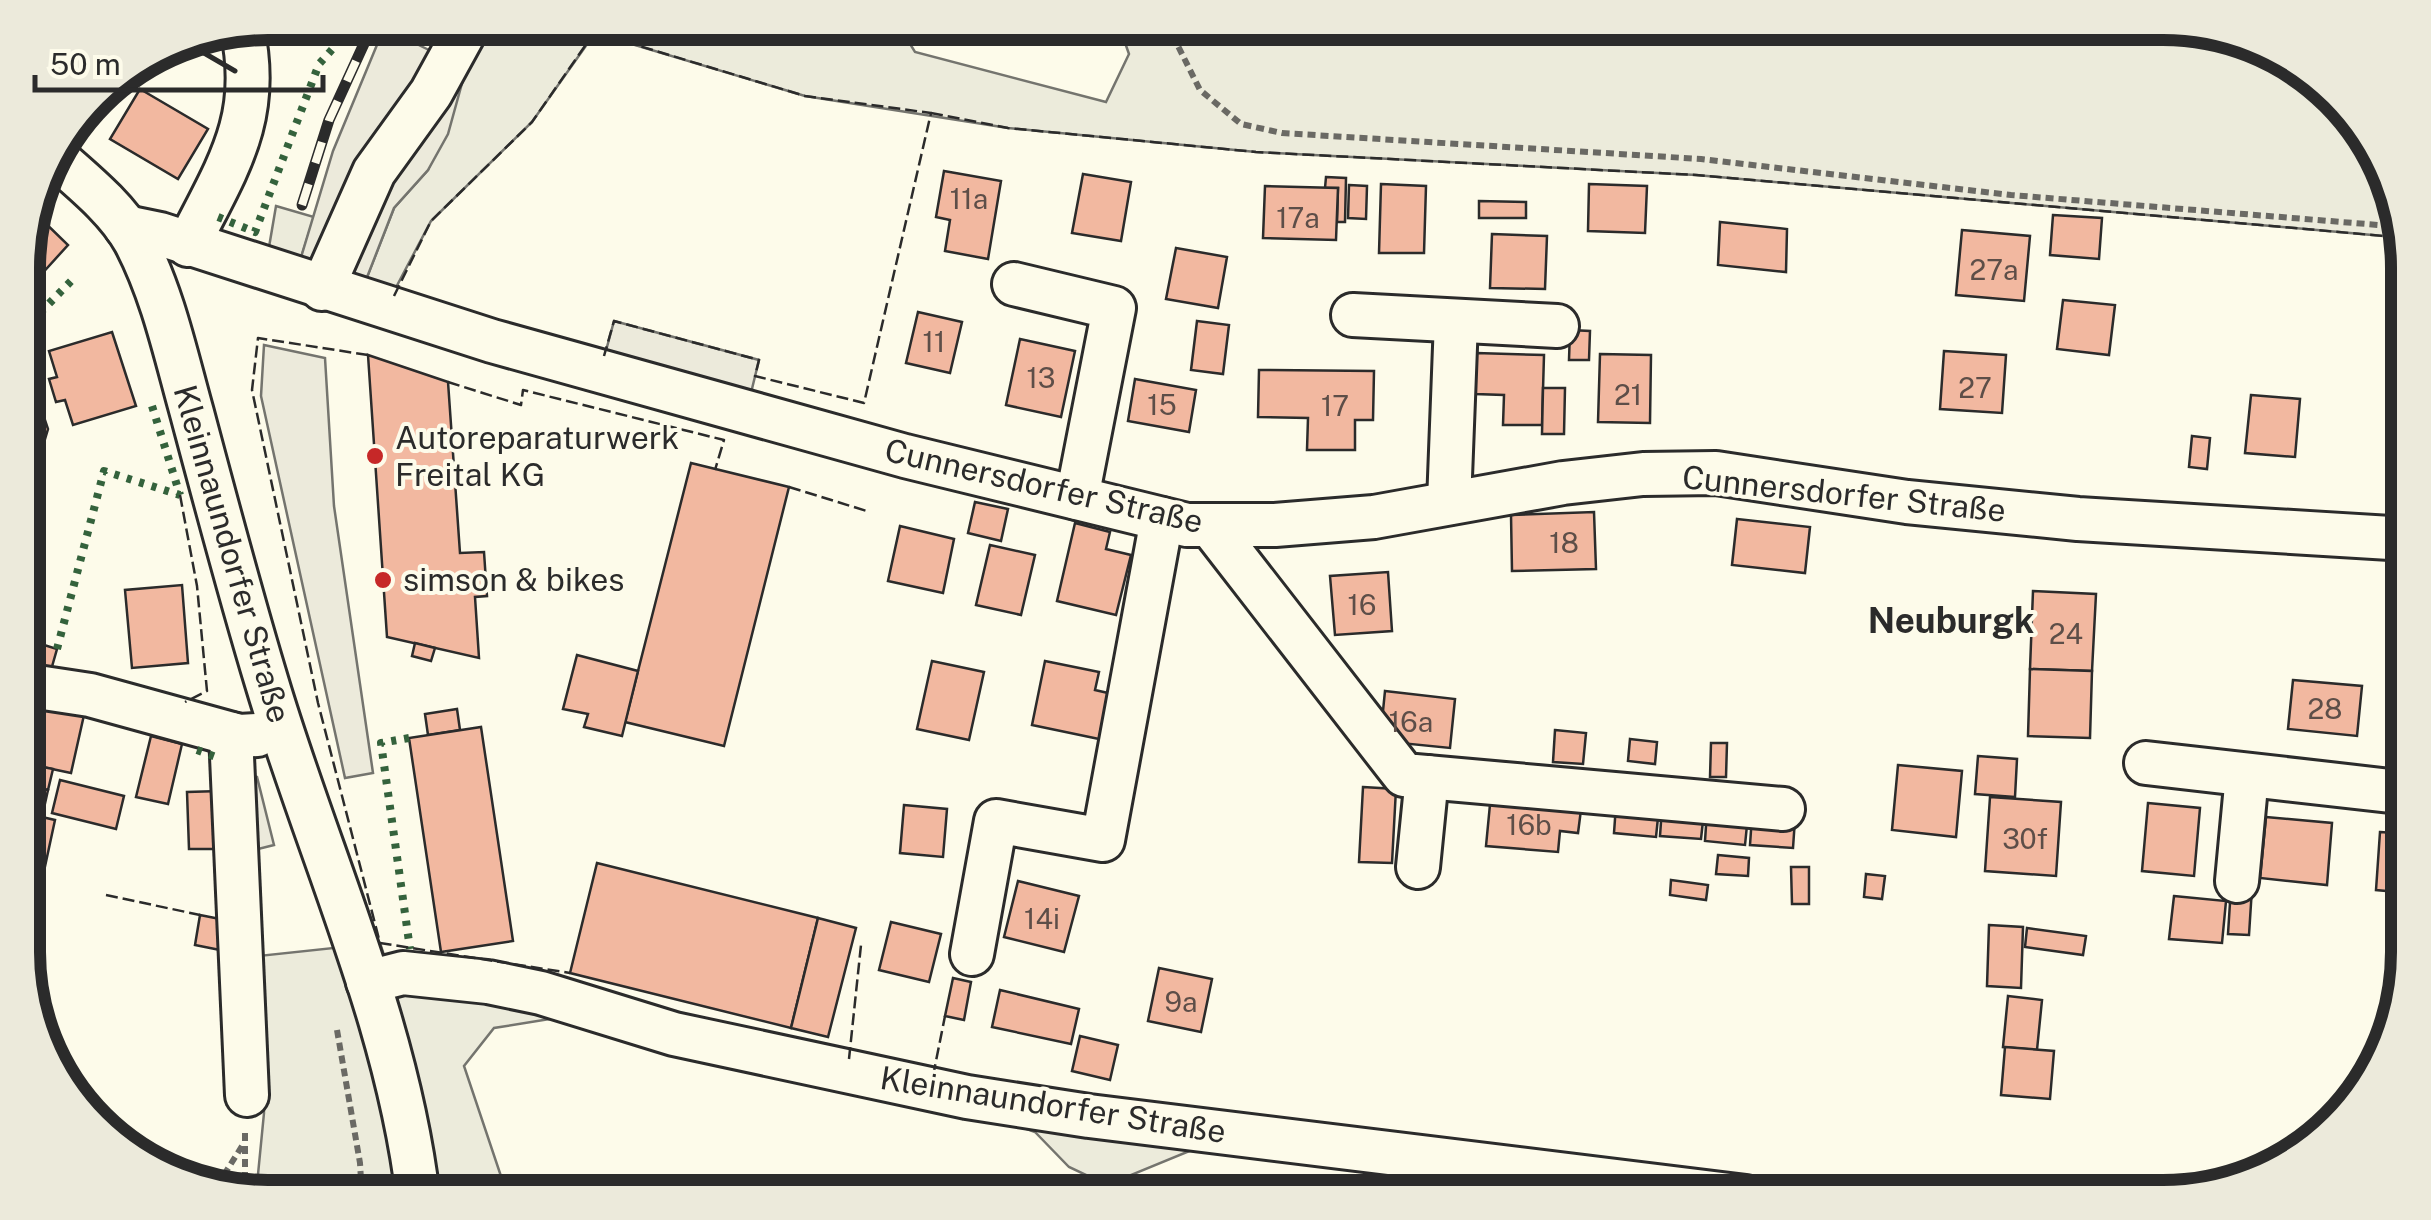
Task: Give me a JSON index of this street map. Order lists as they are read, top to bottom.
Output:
{
  "streets": {
    "street": ["Cunnersdorfer Straße", "Kleinnaundorfer Straße"]
  },
  "crossings": [
    ["Cunnersdorfer Straße", "Kleinnaundorfer Straße"]
  ],
  "districts": ["Neuburgk"],
  "places": ["Autoreparaturwerk Freital KG", "simson & bikes"],
  "house_numbers": [
    "11a",
    "17a",
    "27a",
    "11",
    "13",
    "27",
    "21",
    "15",
    "17",
    "18",
    "16",
    "24",
    "28",
    "16a",
    "16b",
    "30f",
    "14i",
    "9a"
  ],
  "scale_bar": "50 m"
}
